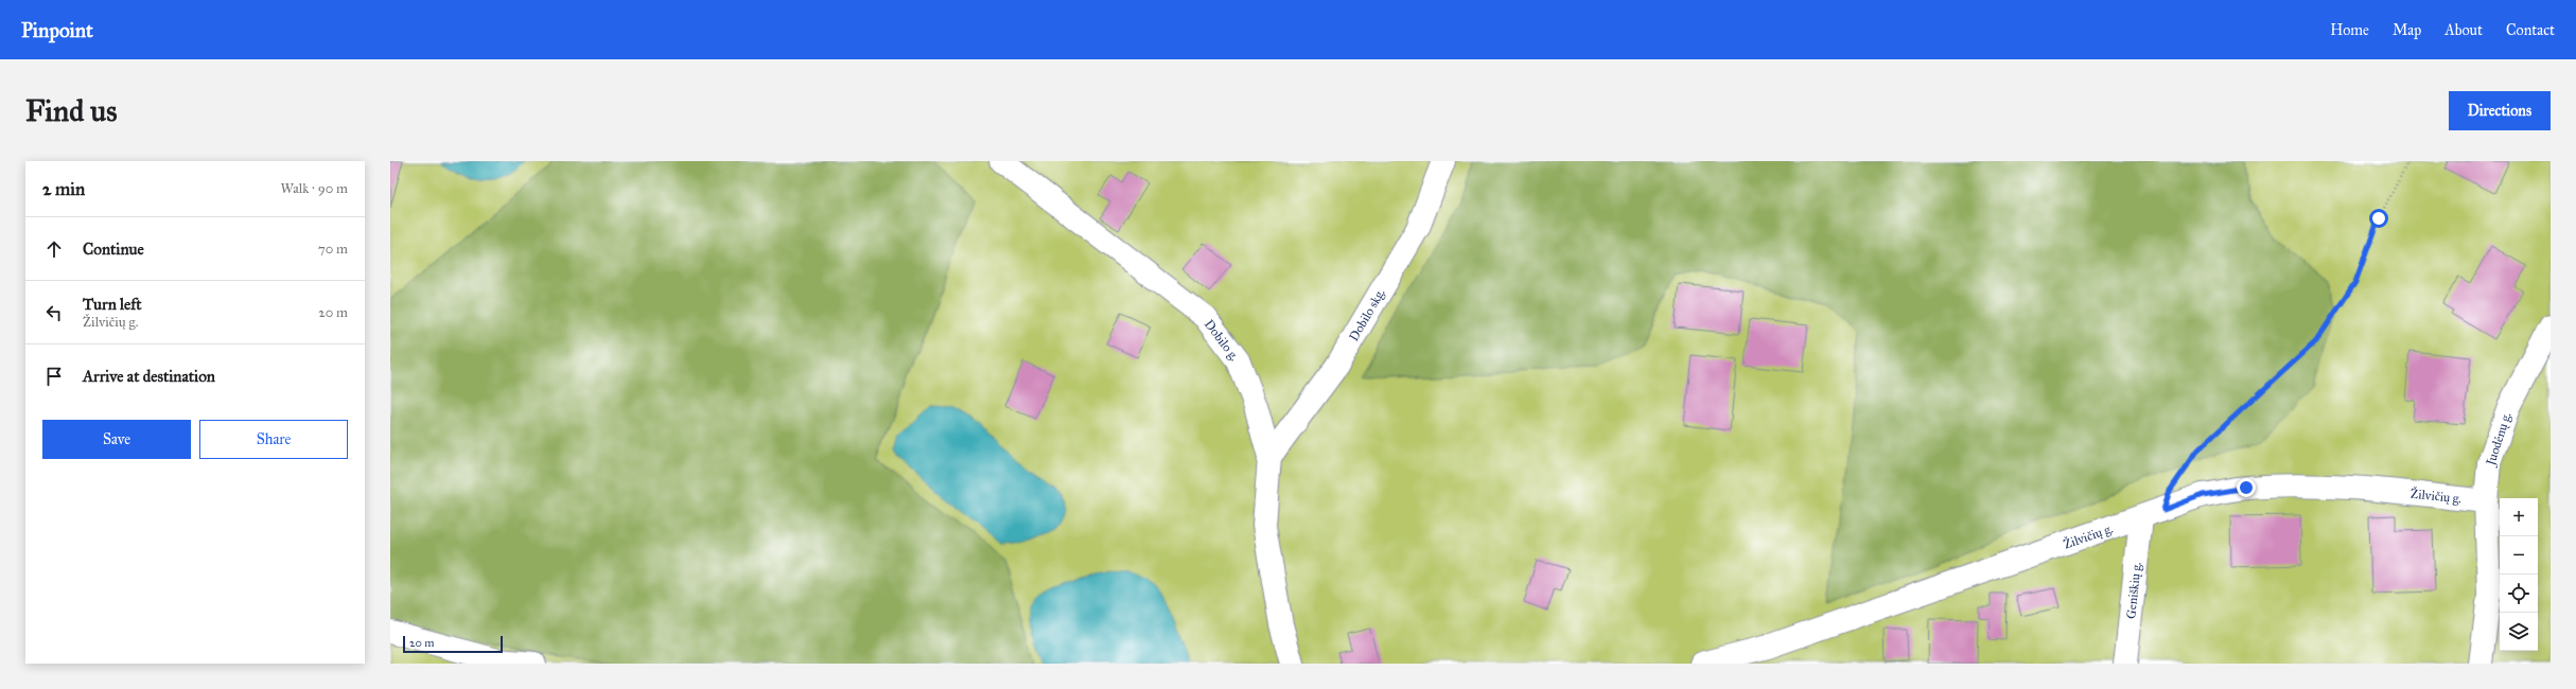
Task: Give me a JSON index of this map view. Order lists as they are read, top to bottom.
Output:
{
  "streets": {
    "street": [
      "Dobilo skg.",
      "Dobilo g.",
      "Juodėnų g.",
      "Žilvičių g.",
      "Geniškių g."
    ]
  },
  "crossings": [
    ["Dobilo skg.", "Dobilo g."],
    ["Juodėnų g.", "Žilvičių g."],
    ["Žilvičių g.", "Geniškių g."]
  ],
  "scale_bar": "20 m",
  "page": {
    "header": "Pinpoint",
    "nav": [
      "Home",
      "Map",
      "About",
      "Contact"
    ],
    "buttons": [
      "Directions",
      ["Save", "Share"]
    ],
    "title": "Find us",
    "heading": ["2 min", "Walk · 90 m"],
    "list": [
      ["Continue", "70 m"],
      ["Turn left", "Žilvičių g.", "20 m"],
      "Arrive at destination"
    ],
    "map_buttons": ["+", "−"],
    "scale": "20 m"
  }
}
